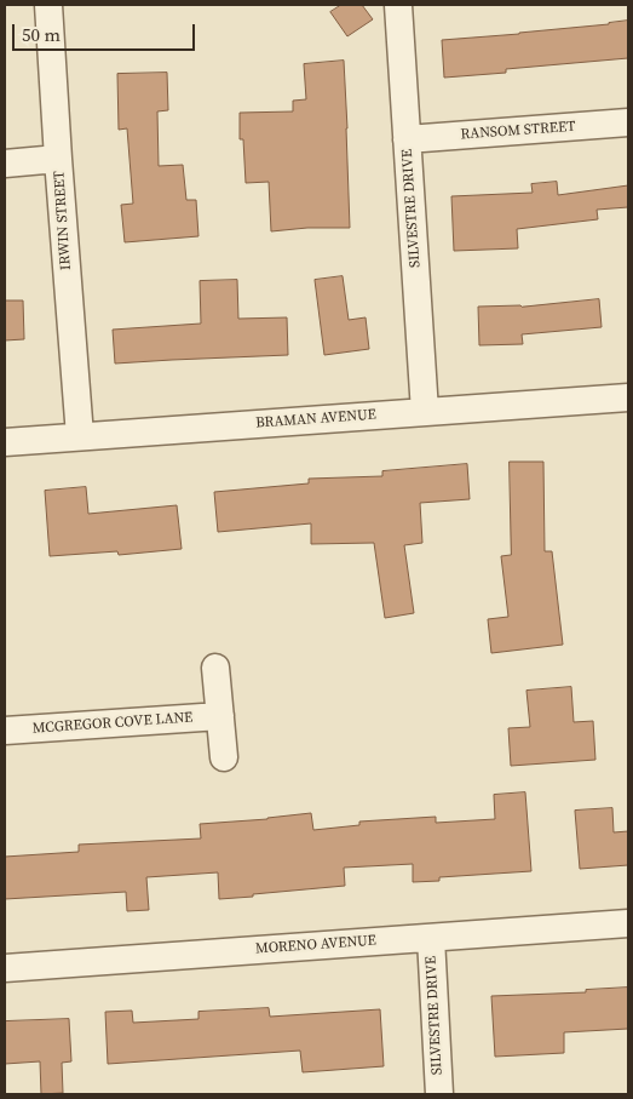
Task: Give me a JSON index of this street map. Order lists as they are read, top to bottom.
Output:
{
  "streets": {
    "street": [
      "RANSOM STREET",
      "SILVESTRE DRIVE",
      "IRWIN STREET",
      "BRAMAN AVENUE",
      "MCGREGOR COVE LANE",
      "MORENO AVENUE"
    ]
  },
  "crossings": [
    ["RANSOM STREET", "SILVESTRE DRIVE"],
    ["SILVESTRE DRIVE", "BRAMAN AVENUE"],
    ["SILVESTRE DRIVE", "MORENO AVENUE"],
    ["IRWIN STREET", "BRAMAN AVENUE"]
  ],
  "scale_bar": "50 m"
}
